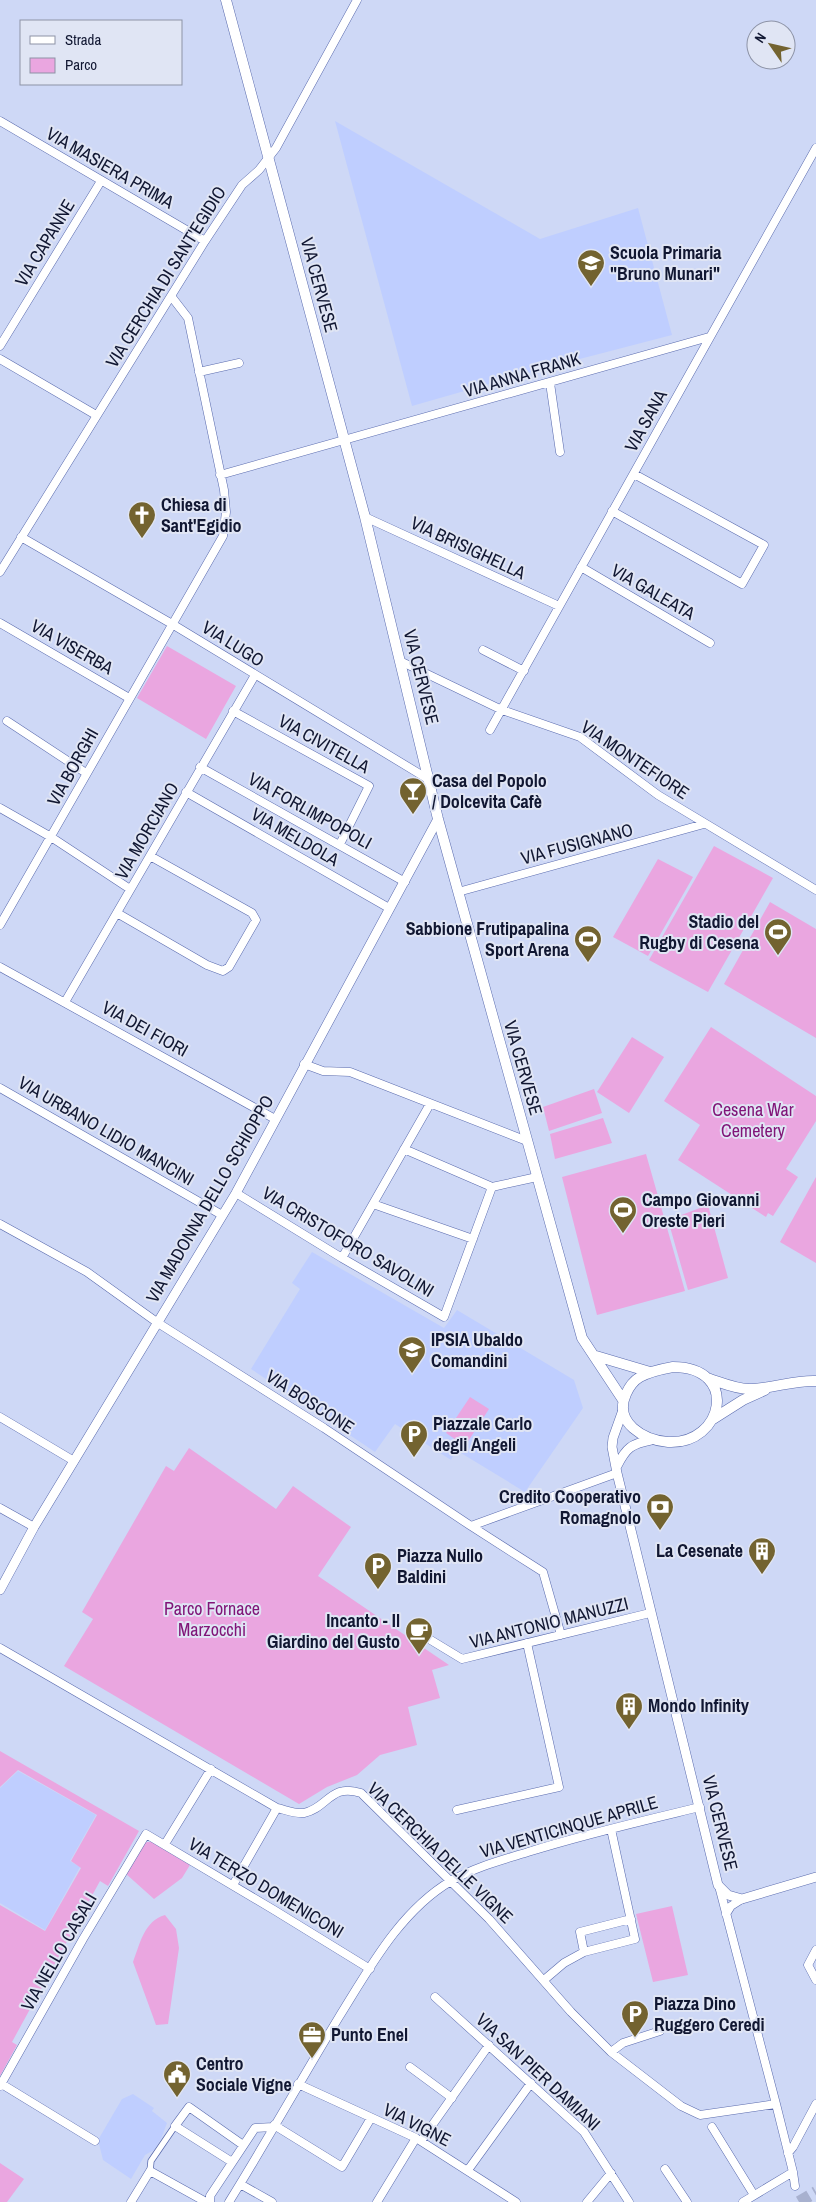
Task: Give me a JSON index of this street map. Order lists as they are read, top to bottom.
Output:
{
  "streets": {
    "main road": ["VIA CERVESE"],
    "street": [
      "VIA MASIERA PRIMA",
      "VIA CAPANNE",
      "VIA CERCHIA DI SANT'EGIDIO",
      "VIA ANNA FRANK",
      "VIA SANA",
      "VIA BRISIGHELLA",
      "VIA GALEATA",
      "VIA LUGO",
      "VIA VISERBA",
      "VIA CIVITELLA",
      "VIA MONTEFIORE",
      "VIA BORGHI",
      "VIA FORLIMPOPOLI",
      "VIA MORCIANO",
      "VIA MELDOLA",
      "VIA FUSIGNANO",
      "VIA DEI FIORI",
      "VIA URBANO LIDIO MANCINI",
      "VIA MADONNA DELLO SCHIOPPO",
      "VIA CRISTOFORO SAVOLINI",
      "VIA BOSCONE",
      "VIA ANTONIO MANUZZI",
      "VIA VENTICINQUE APRILE",
      "VIA CERCHIA DELLE VIGNE",
      "VIA TERZO DOMENICONI",
      "VIA NELLO CASALI",
      "VIA SAN PIER DAMIANI",
      "VIA VIGNE"
    ]
  },
  "crossings": [
    ["VIA MASIERA PRIMA", "VIA CAPANNE"],
    ["VIA MASIERA PRIMA", "VIA CERCHIA DI SANT'EGIDIO"],
    ["VIA CERCHIA DI SANT'EGIDIO", "VIA CERVESE"],
    ["VIA CERCHIA DI SANT'EGIDIO", "VIA LUGO"],
    ["VIA CERCHIA DI SANT'EGIDIO", "VIA BORGHI"],
    ["VIA CERVESE", "VIA ANNA FRANK"],
    ["VIA CERVESE", "VIA BRISIGHELLA"],
    ["VIA CERVESE", "VIA LUGO"],
    ["VIA CERVESE", "VIA MONTEFIORE"],
    ["VIA CERVESE", "VIA FUSIGNANO"],
    ["VIA CERVESE", "VIA MADONNA DELLO SCHIOPPO"],
    ["VIA CERVESE", "VIA ANTONIO MANUZZI"],
    ["VIA CERVESE", "VIA VENTICINQUE APRILE"],
    ["VIA CERVESE", "VIA CERCHIA DELLE VIGNE"],
    ["VIA ANNA FRANK", "VIA SANA"],
    ["VIA ANNA FRANK", "VIA BORGHI"],
    ["VIA SANA", "VIA BRISIGHELLA"],
    ["VIA SANA", "VIA GALEATA"],
    ["VIA SANA", "VIA MONTEFIORE"],
    ["VIA LUGO", "VIA BORGHI"],
    ["VIA LUGO", "VIA MORCIANO"],
    ["VIA VISERBA", "VIA BORGHI"],
    ["VIA CIVITELLA", "VIA FORLIMPOPOLI"],
    ["VIA CIVITELLA", "VIA MORCIANO"],
    ["VIA MONTEFIORE", "VIA FUSIGNANO"],
    ["VIA FORLIMPOPOLI", "VIA MORCIANO"],
    ["VIA FORLIMPOPOLI", "VIA MADONNA DELLO SCHIOPPO"],
    ["VIA MORCIANO", "VIA MELDOLA"],
    ["VIA MORCIANO", "VIA DEI FIORI"],
    ["VIA MELDOLA", "VIA MADONNA DELLO SCHIOPPO"],
    ["VIA DEI FIORI", "VIA MADONNA DELLO SCHIOPPO"],
    ["VIA URBANO LIDIO MANCINI", "VIA MADONNA DELLO SCHIOPPO"],
    ["VIA MADONNA DELLO SCHIOPPO", "VIA CRISTOFORO SAVOLINI"],
    ["VIA MADONNA DELLO SCHIOPPO", "VIA BOSCONE"],
    ["VIA BOSCONE", "VIA ANTONIO MANUZZI"],
    ["VIA VENTICINQUE APRILE", "VIA CERCHIA DELLE VIGNE"],
    ["VIA VENTICINQUE APRILE", "VIA TERZO DOMENICONI"],
    ["VIA VENTICINQUE APRILE", "VIA VIGNE"],
    ["VIA TERZO DOMENICONI", "VIA NELLO CASALI"]
  ],
  "parks": ["Cesena War Cemetery", "Parco Fornace Marzocchi"],
  "places": {
    "school or university": ["Scuola Primaria \"Bruno Munari\"", "IPSIA Ubaldo Comandini"],
    "church": ["Chiesa di Sant'Egidio"],
    "bar": ["Casa del Popolo / Dolcevita Cafè"],
    "sports": ["Stadio del Rugby di Cesena", "Sabbione Frutipapalina Sport Arena", "Campo Giovanni Oreste Pieri"],
    "parking": ["Piazzale Carlo degli Angeli", "Piazza Nullo Baldini", "Piazza Dino Ruggero Ceredi"],
    "bank": ["Credito Cooperativo Romagnolo"],
    "building": ["La Cesenate", "Mondo Infinity"],
    "cafe": ["Incanto - Il Giardino del Gusto"],
    "office": ["Punto Enel"],
    "public building": ["Centro Sociale Vigne"]
  },
  "legend": ["Strada", "Parco"],
  "north": "top left"
}
